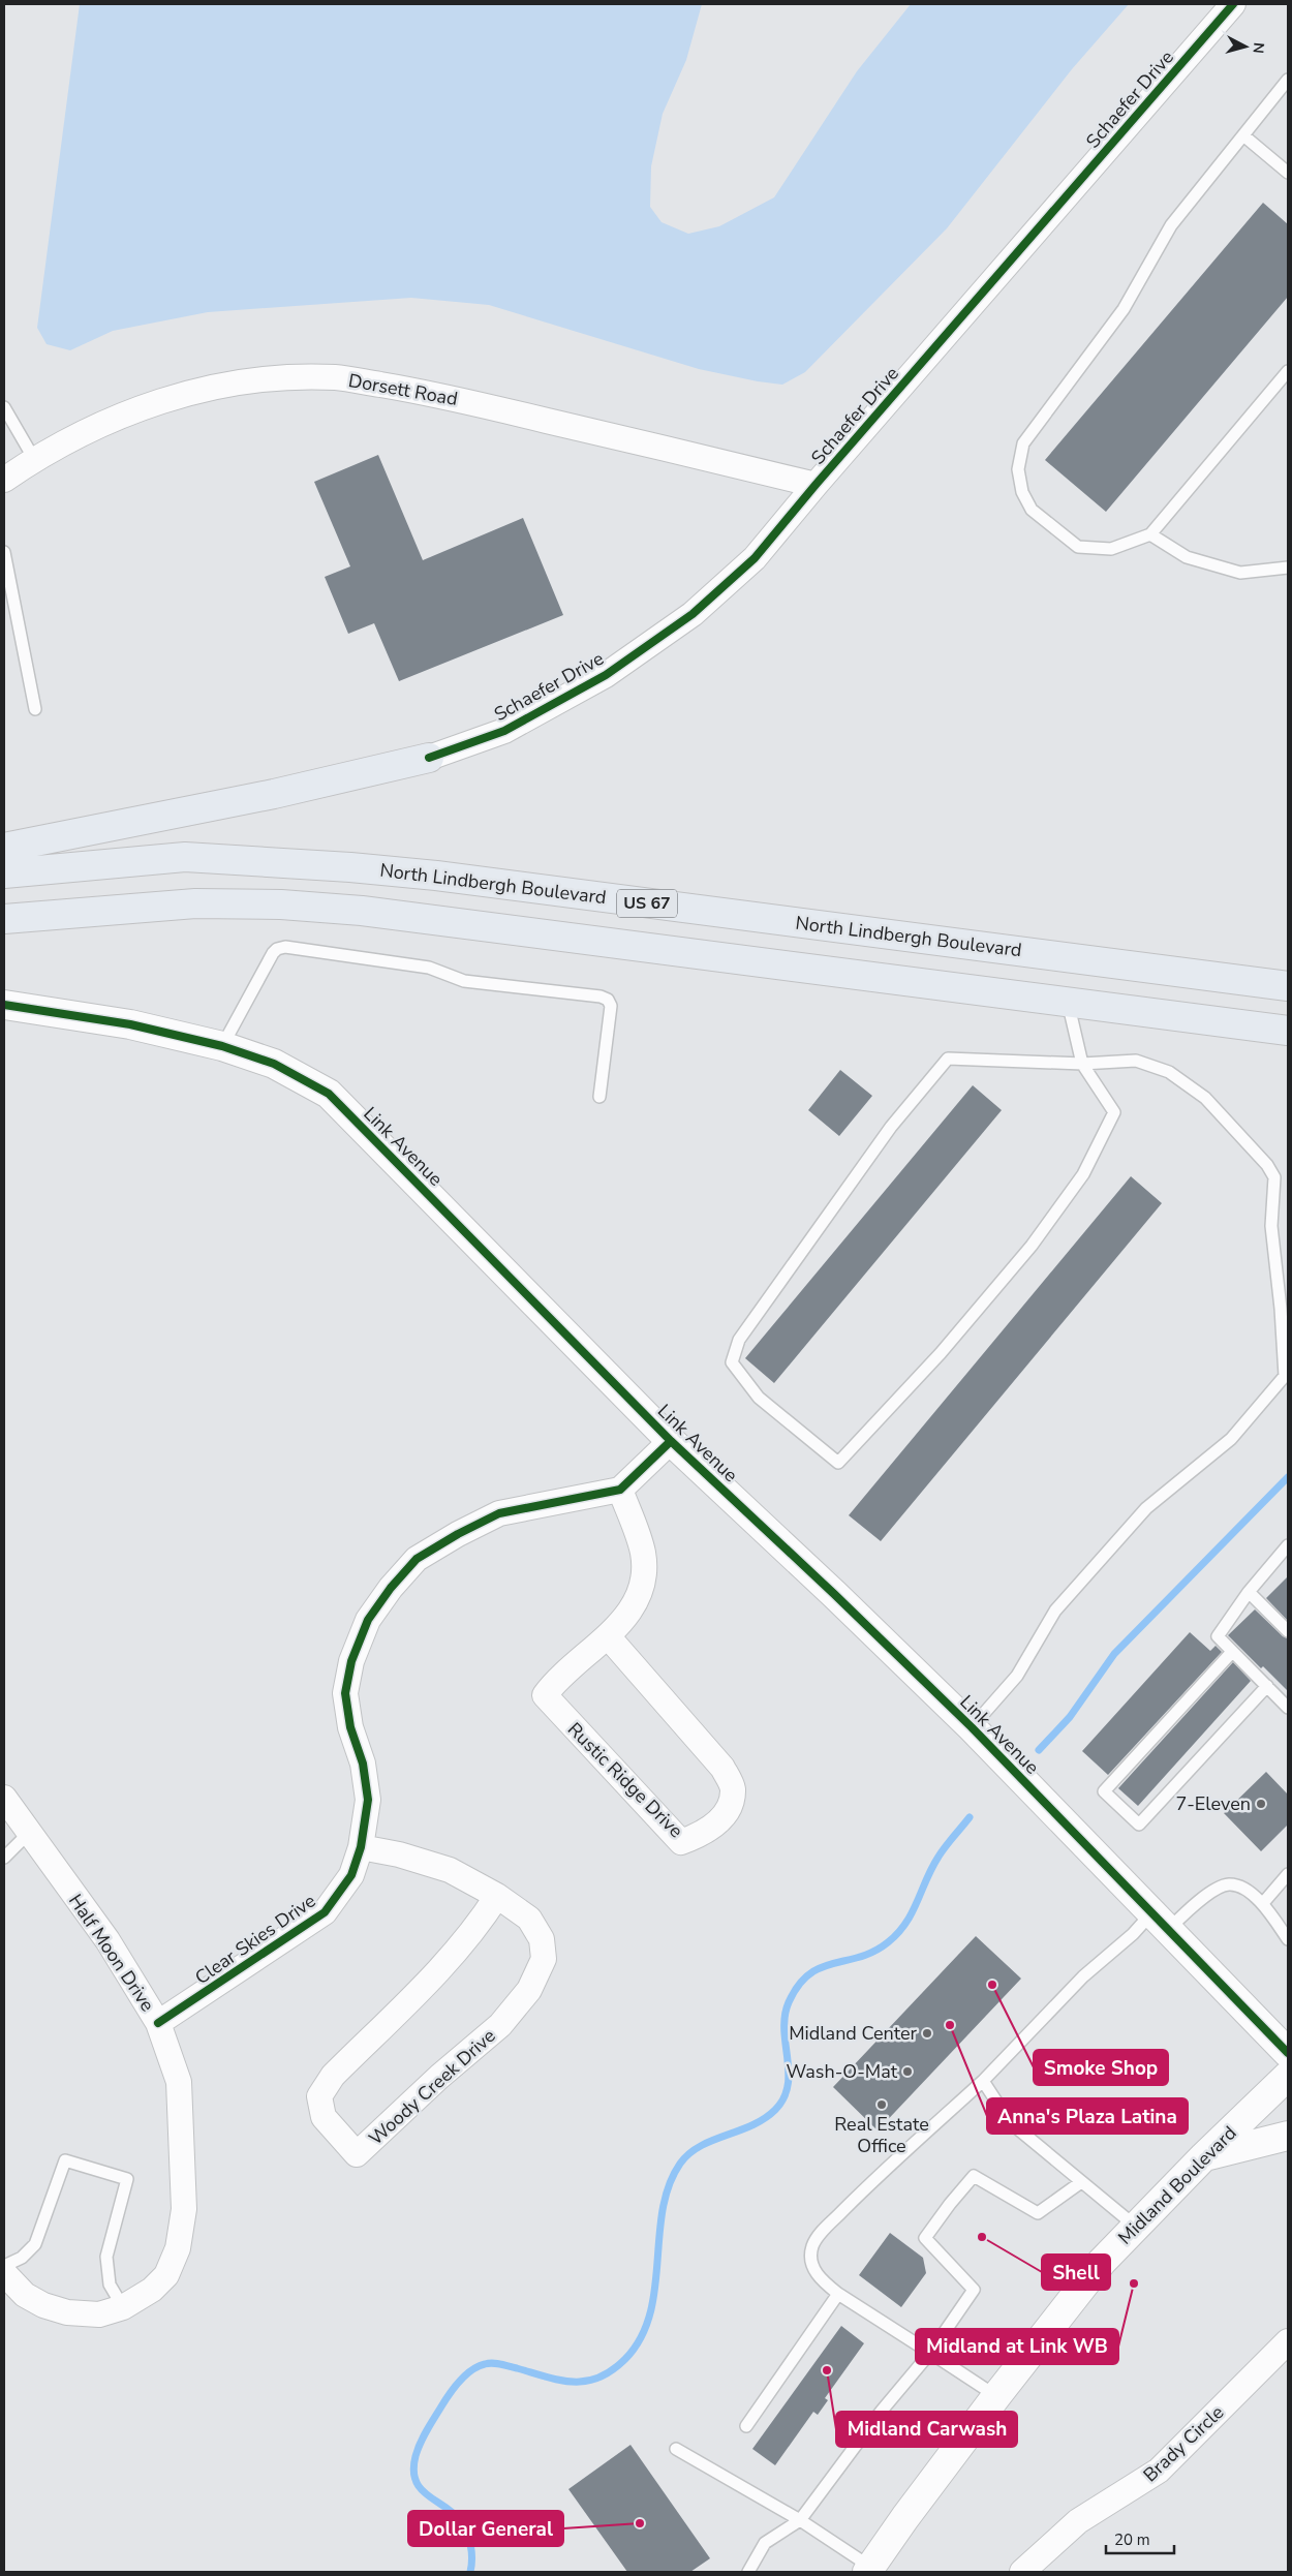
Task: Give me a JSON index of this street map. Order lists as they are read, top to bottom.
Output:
{
  "streets": {
    "highway": ["North Lindbergh Boulevard", "US 67"],
    "street": [
      "Schaefer Drive",
      "Dorsett Road",
      "Link Avenue",
      "Rustic Ridge Drive",
      "Clear Skies Drive",
      "Half Moon Drive",
      "Woody Creek Drive",
      "Midland Boulevard",
      "Brady Circle"
    ]
  },
  "crossings": [
    ["Schaefer Drive", "Dorsett Road"],
    ["Rustic Ridge Drive", "Clear Skies Drive"],
    ["Clear Skies Drive", "Half Moon Drive"],
    ["Clear Skies Drive", "Woody Creek Drive"]
  ],
  "places": [
    "7-Eleven",
    "Smoke Shop",
    "Anna's Plaza Latina",
    "Midland Center",
    "Wash-O-Mat",
    "Real Estate Office",
    "Shell",
    "Midland at Link WB",
    "Midland Carwash",
    "Dollar General"
  ],
  "scale_bar": "20 m",
  "north": "right"
}
